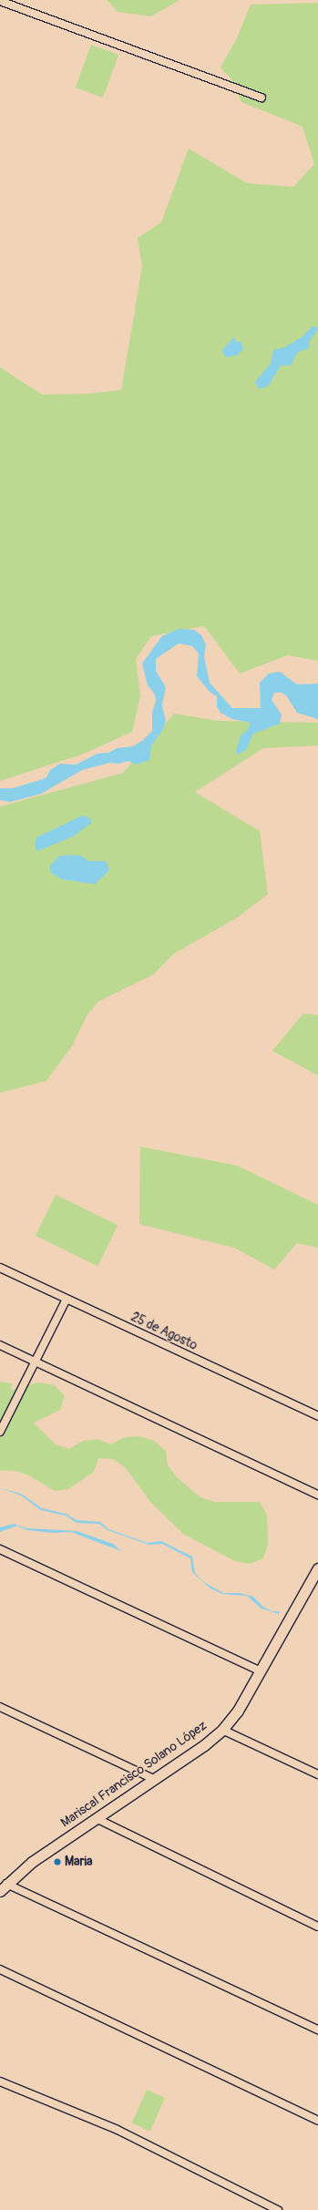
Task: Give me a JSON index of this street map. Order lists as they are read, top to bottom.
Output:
{
  "streets": {
    "main road": ["Mariscal Francisco Solano López"],
    "street": ["25 de Agosto"]
  },
  "places": ["Maria"]
}
